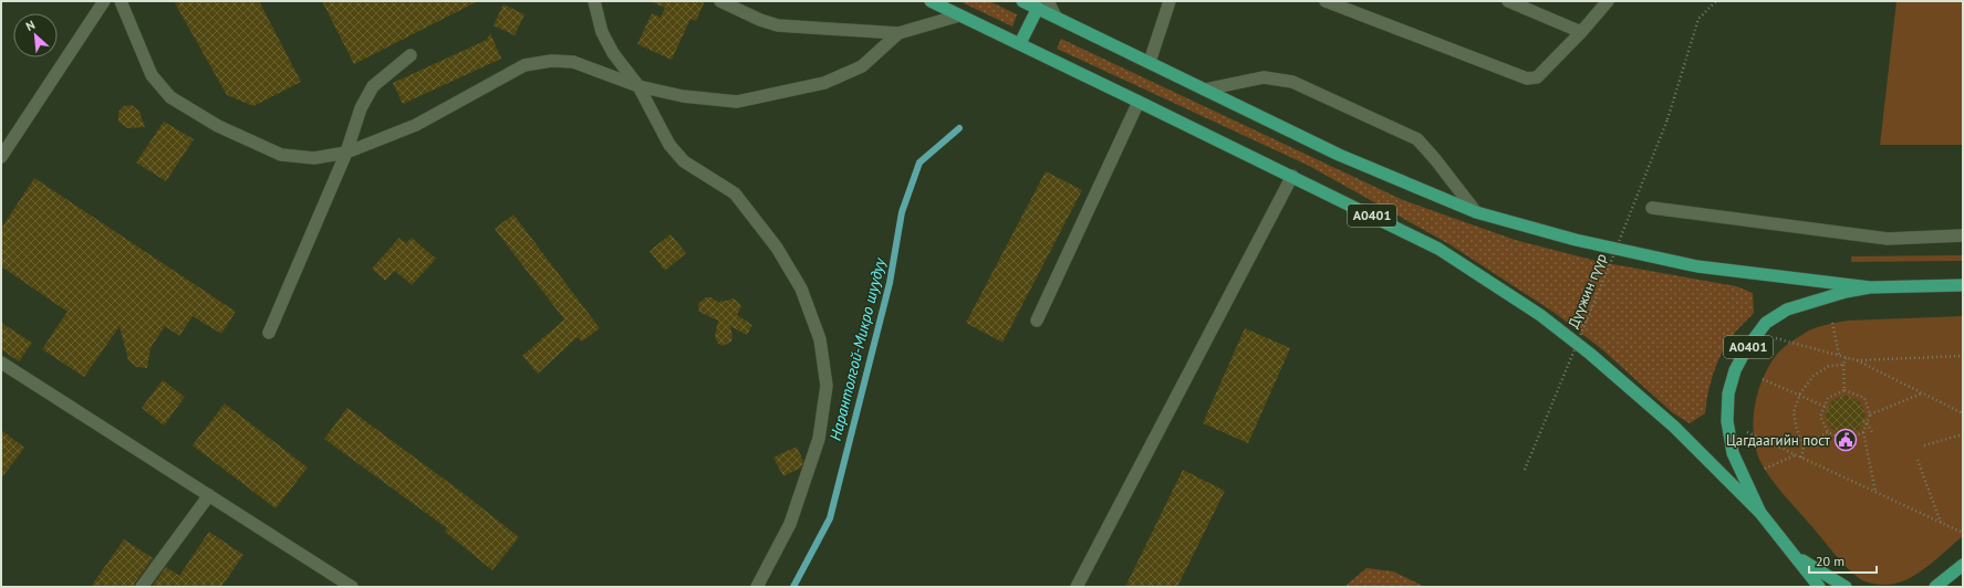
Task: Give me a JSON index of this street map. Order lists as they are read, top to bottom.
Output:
{
  "streets": {
    "highway": ["A0401"],
    "path": ["Дүүжин гүүр"]
  },
  "water": ["Нарантолгой-Микро шуудуу"],
  "places": {
    "public building": ["Цагдаагийн пост"]
  },
  "scale_bar": "20 m",
  "north": "top left"
}
